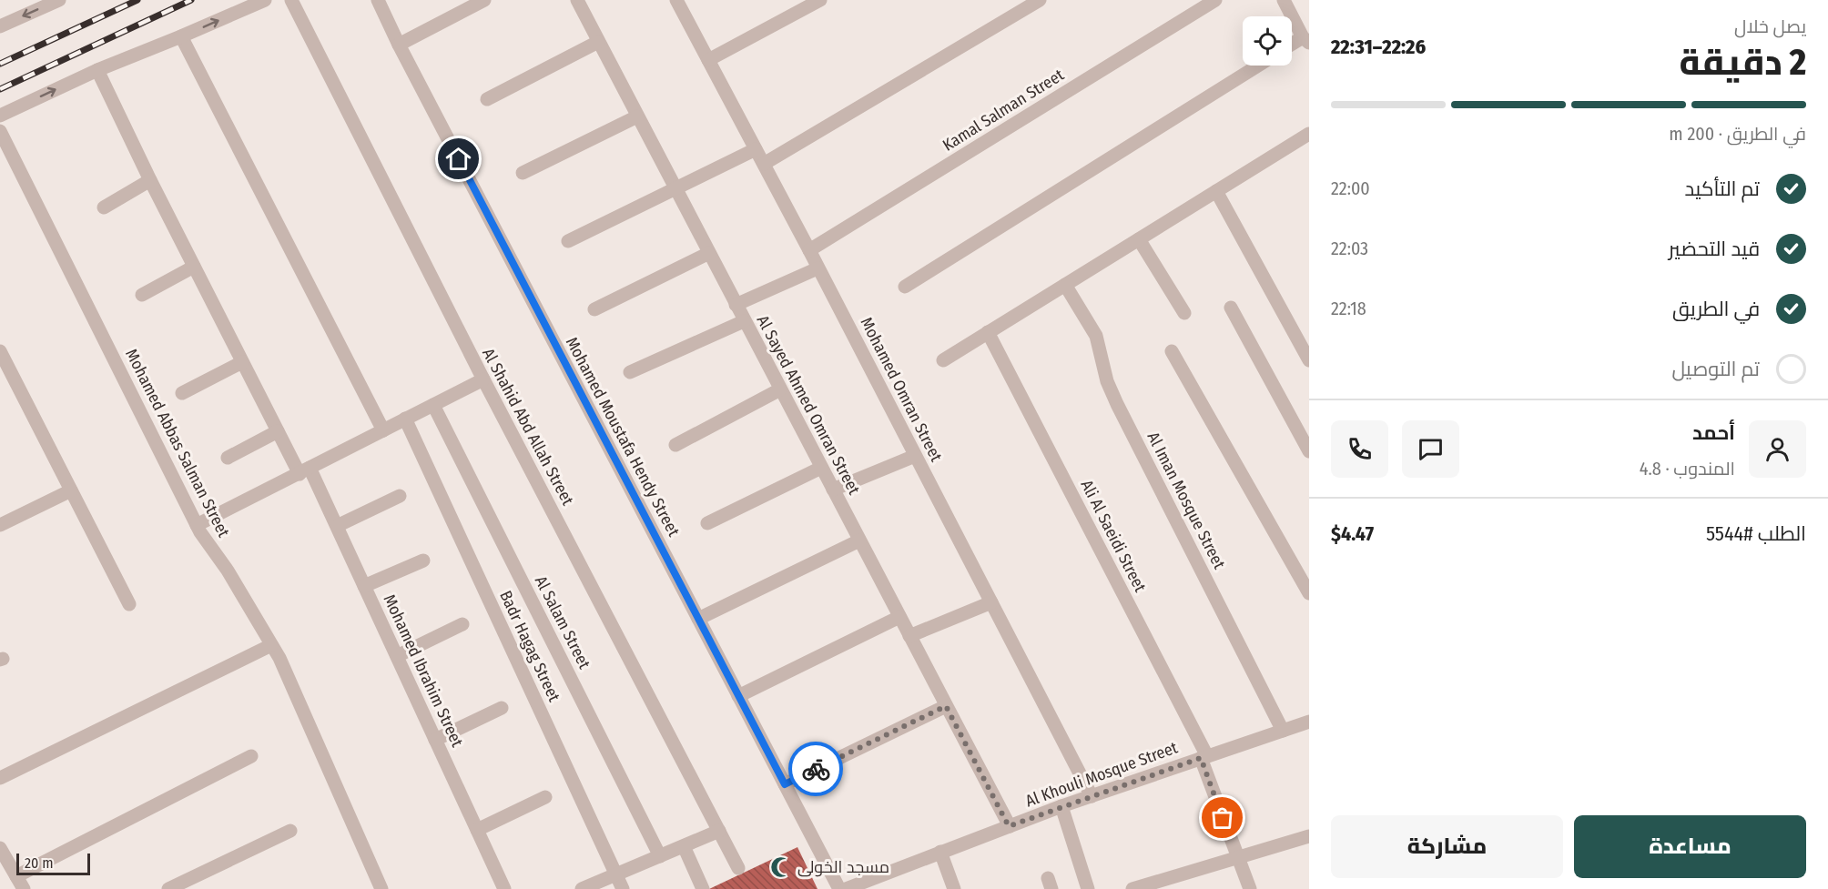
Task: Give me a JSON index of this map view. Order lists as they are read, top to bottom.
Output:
{
  "streets": {
    "street": [
      "Kamal Salman Street",
      "Mohamed Omran Street",
      "Al Sayed Ahmed Omran Street",
      "Al Shahid Abd Allah Street",
      "Mohamed Moustafa Hendy Street",
      "Mohamed Abbas Salman Street",
      "Al Iman Mosque Street",
      "Ali Al Saeidi Street",
      "Al Salam Street",
      "Badr Hagag Street",
      "Mohamed Ibrahim Street",
      "Al Khouli Mosque Street"
    ]
  },
  "crossings": [
    ["Kamal Salman Street", "Mohamed Omran Street"],
    ["Mohamed Omran Street", "Al Khouli Mosque Street"],
    ["Al Sayed Ahmed Omran Street", "Al Khouli Mosque Street"],
    ["Al Iman Mosque Street", "Al Khouli Mosque Street"],
    ["Ali Al Saeidi Street", "Al Khouli Mosque Street"]
  ],
  "places": {
    "mosque": ["مسجد الخولى"]
  },
  "scale_bar": "20 m",
  "page": {
    "heading": ["2 دقيقة", "يصل خلال", "22:26–22:31"],
    "panel": [
      "أحمد",
      "المندوب · 4.8",
      "الطلب #5544",
      "$4.47"
    ],
    "bar": "في الطريق · 200 m",
    "list": [
      ["تم التأكيد", "22:00"],
      ["قيد التحضير", "22:03"],
      ["في الطريق", "22:18"],
      "تم التوصيل"
    ],
    "buttons": ["مساعدة", "مشاركة"],
    "scale": "20 m"
  }
}
